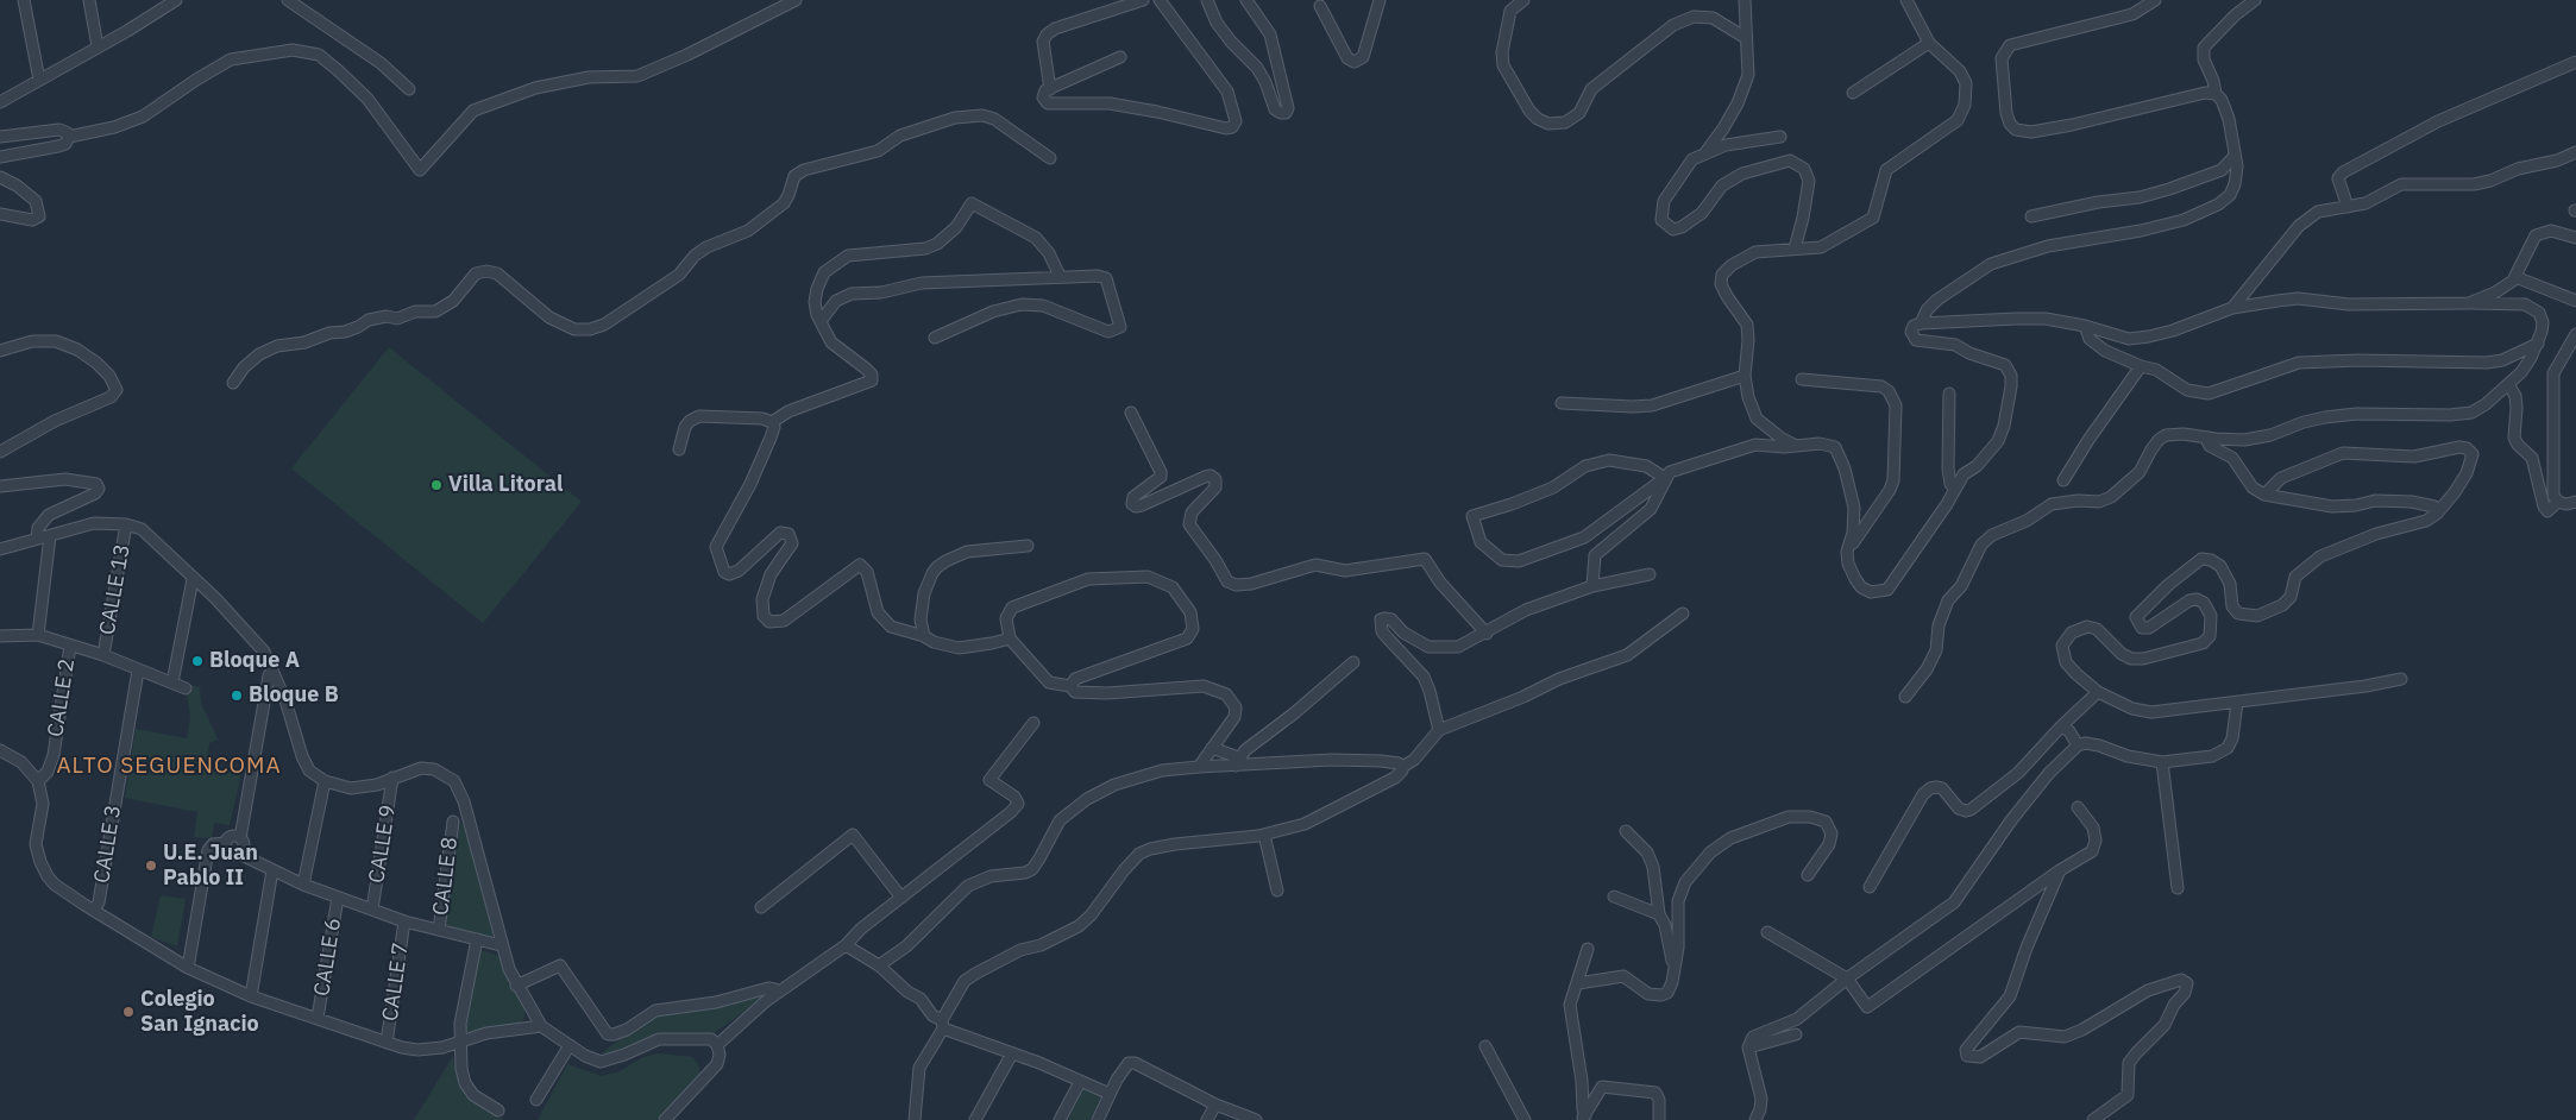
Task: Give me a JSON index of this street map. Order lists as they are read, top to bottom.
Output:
{
  "streets": {
    "street": [
      "CALLE 13",
      "CALLE 2",
      "CALLE 3",
      "CALLE 9",
      "CALLE 8",
      "CALLE 6",
      "CALLE 7"
    ]
  },
  "districts": ["ALTO SEGUENCOMA"],
  "places": [
    "Villa Litoral",
    "Bloque A",
    "Bloque B",
    "U.E. Juan Pablo II",
    "Colegio San Ignacio"
  ]
}
